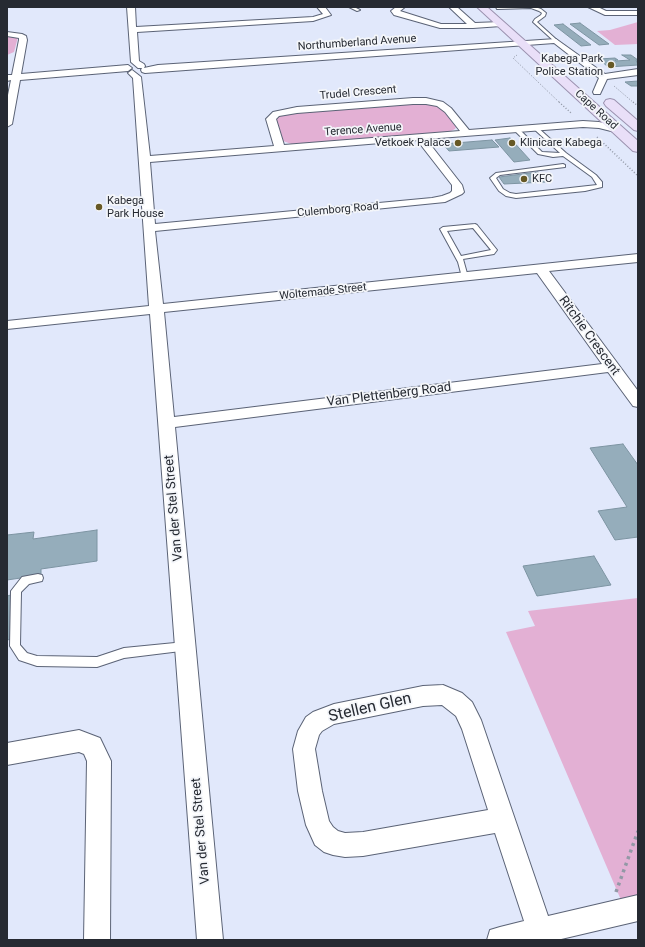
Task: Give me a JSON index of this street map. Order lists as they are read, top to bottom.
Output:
{
  "streets": {
    "main road": ["Cape Road"],
    "street": [
      "Northumberland Avenue",
      "Trudel Crescent",
      "Terence Avenue",
      "Culemborg Road",
      "Woltemade Street",
      "Ritchie Crescent",
      "Van Plettenberg Road",
      "Van der Stel Street",
      "Stellen Glen"
    ]
  },
  "crossings": [
    ["Northumberland Avenue", "Cape Road"],
    ["Northumberland Avenue", "Van der Stel Street"],
    ["Trudel Crescent", "Terence Avenue"],
    ["Cape Road", "Terence Avenue"],
    ["Terence Avenue", "Culemborg Road"],
    ["Terence Avenue", "Van der Stel Street"],
    ["Culemborg Road", "Van der Stel Street"],
    ["Woltemade Street", "Ritchie Crescent"],
    ["Woltemade Street", "Van der Stel Street"],
    ["Ritchie Crescent", "Van Plettenberg Road"],
    ["Van Plettenberg Road", "Van der Stel Street"]
  ],
  "places": [
    "Kabega Park Police Station",
    "Vetkoek Palace",
    "Klinicare Kabega",
    "KFC",
    "Kabega Park House"
  ]
}
